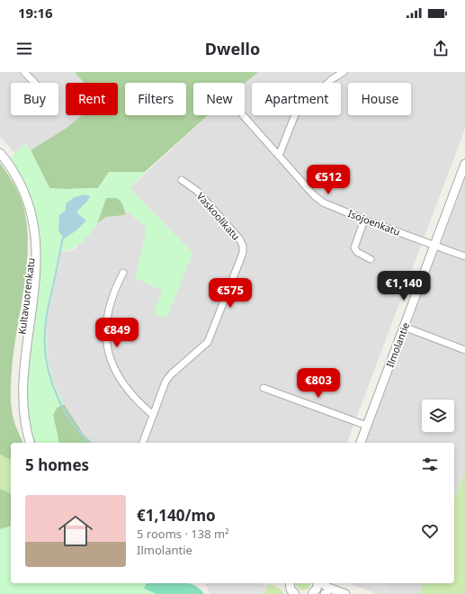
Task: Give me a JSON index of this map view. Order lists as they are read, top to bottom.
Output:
{
  "streets": {
    "street": [
      "Vaskoolikatu",
      "Isojoenkatu",
      "Kultavuorenkatu",
      "Ilmolantie"
    ]
  },
  "crossings": [
    ["Isojoenkatu", "Ilmolantie"]
  ],
  "page": {
    "status": "19:16",
    "header": "Dwello",
    "chip": [
      "Buy",
      "Rent",
      "Filters",
      "New",
      "Apartment",
      "House"
    ],
    "price": [
      "€512",
      "€1,140",
      "€575",
      "€849",
      "€803"
    ],
    "heading": "5 homes",
    "list": [
      {
        "name": "€1,140/mo",
        "note": "5 rooms · 138 m² · Ilmolantie"
      }
    ]
  }
}
